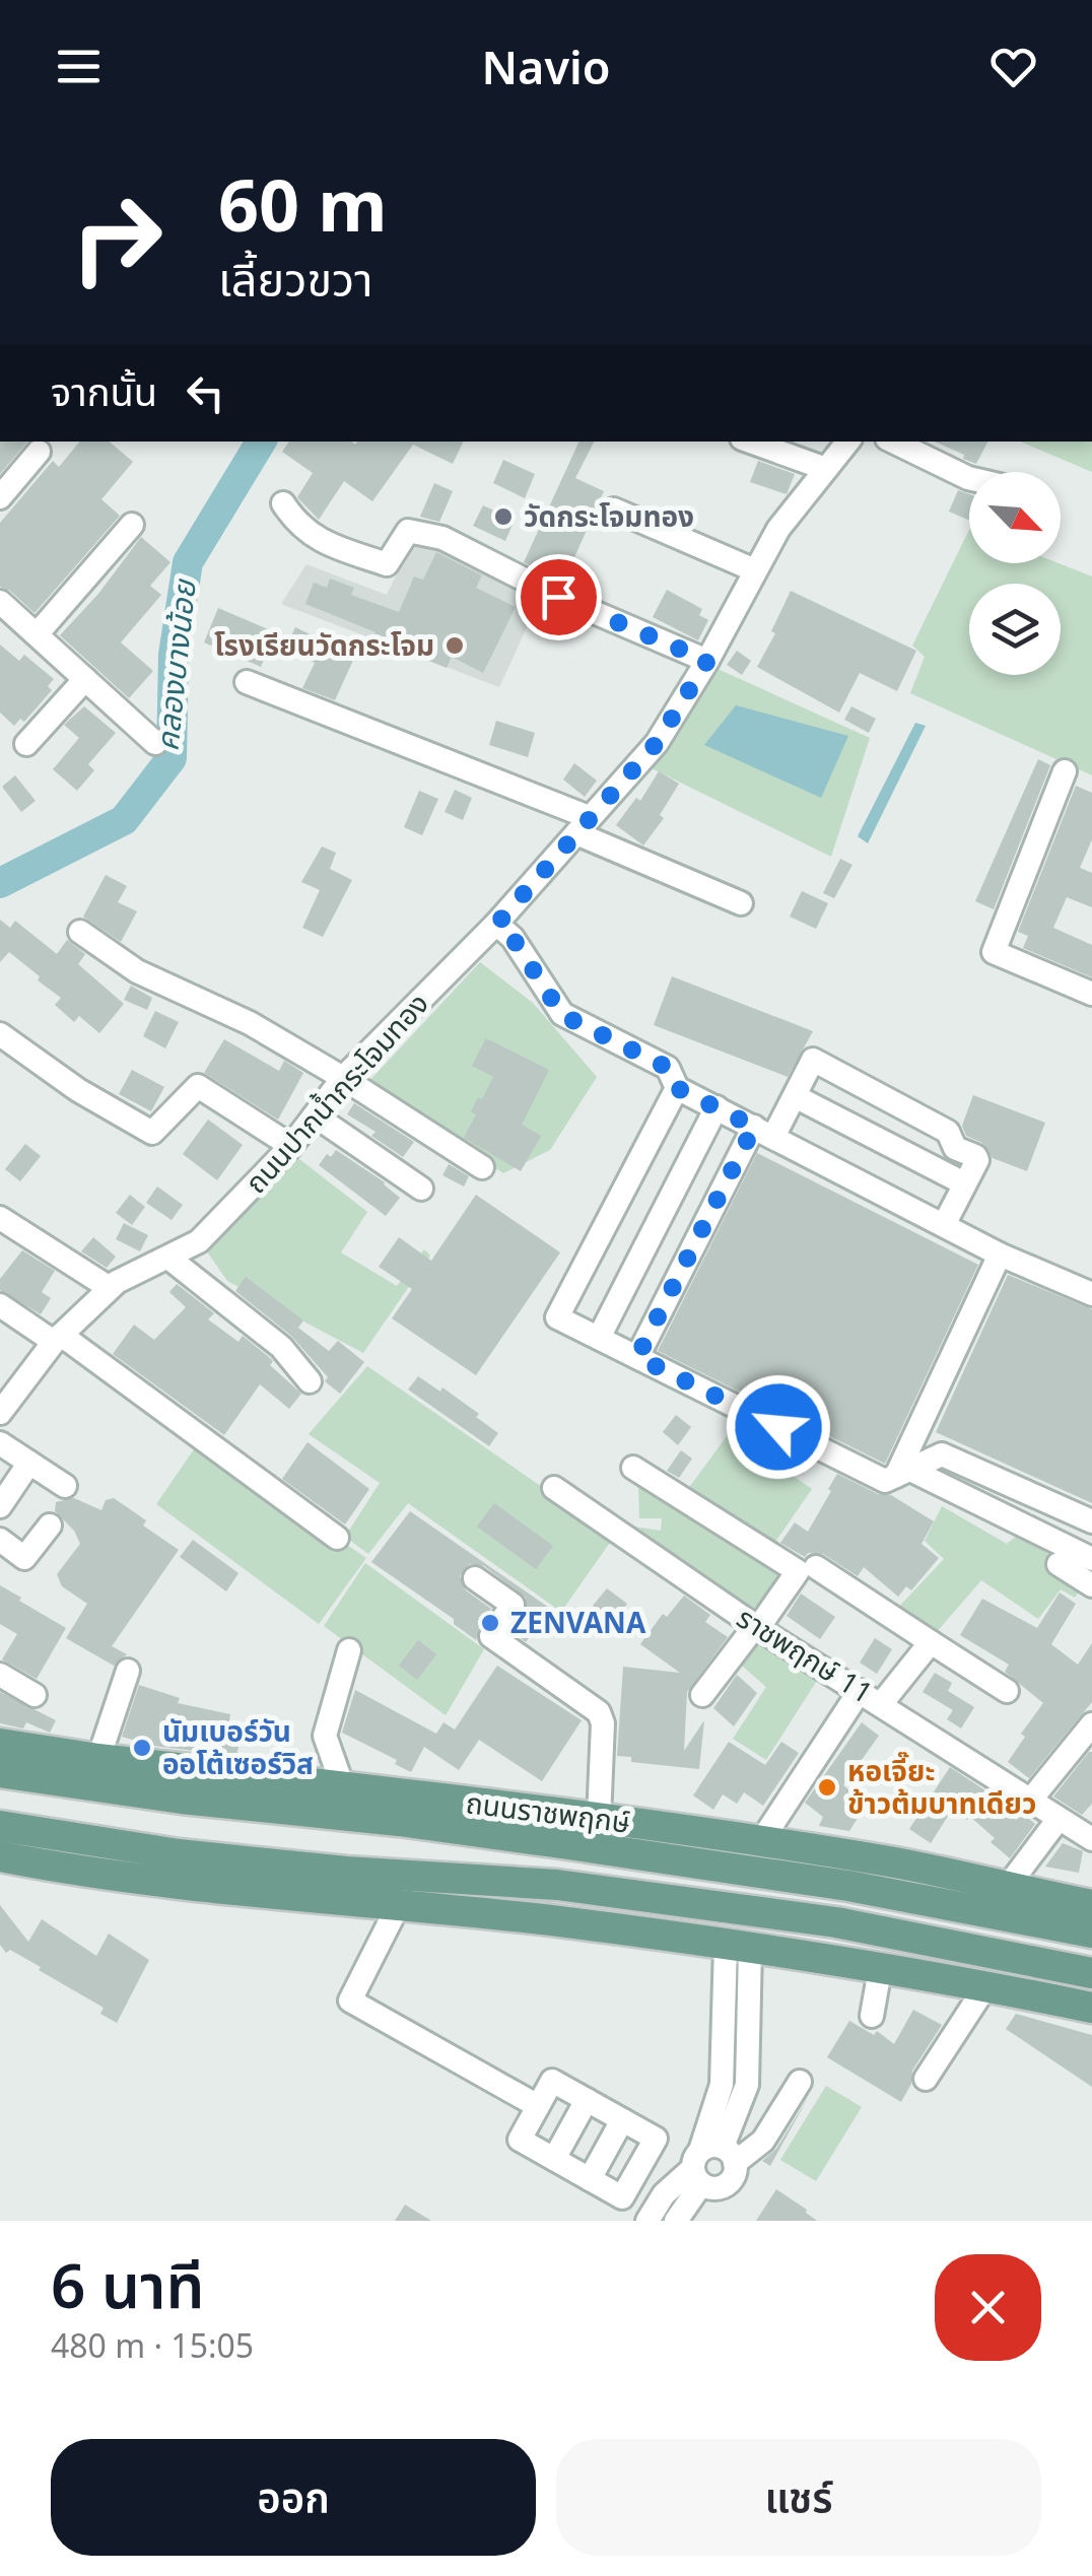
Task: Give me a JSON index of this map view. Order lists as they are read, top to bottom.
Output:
{
  "streets": {
    "main road": ["ถนนราชพฤกษ์"],
    "street": ["ถนนปากน้ำกระโจมทอง", "ราชพฤกษ์ 11"]
  },
  "water": ["คลองบางน้อย"],
  "places": [
    "วัดกระโจมทอง",
    "โรงเรียนวัดกระโจม",
    "ZENVANA",
    "นัมเบอร์วัน ออโต้เซอร์วิส",
    "หอเจี๊ยะ ข้าวต้มบาทเดียว"
  ],
  "north": "bottom right",
  "page": {
    "header": "Navio",
    "turn": ["60 m", "เลี้ยวขวา"],
    "then": "จากนั้น",
    "heading": ["6 นาที", "480 m · 15:05"],
    "buttons": ["ออก", "แชร์"]
  }
}
